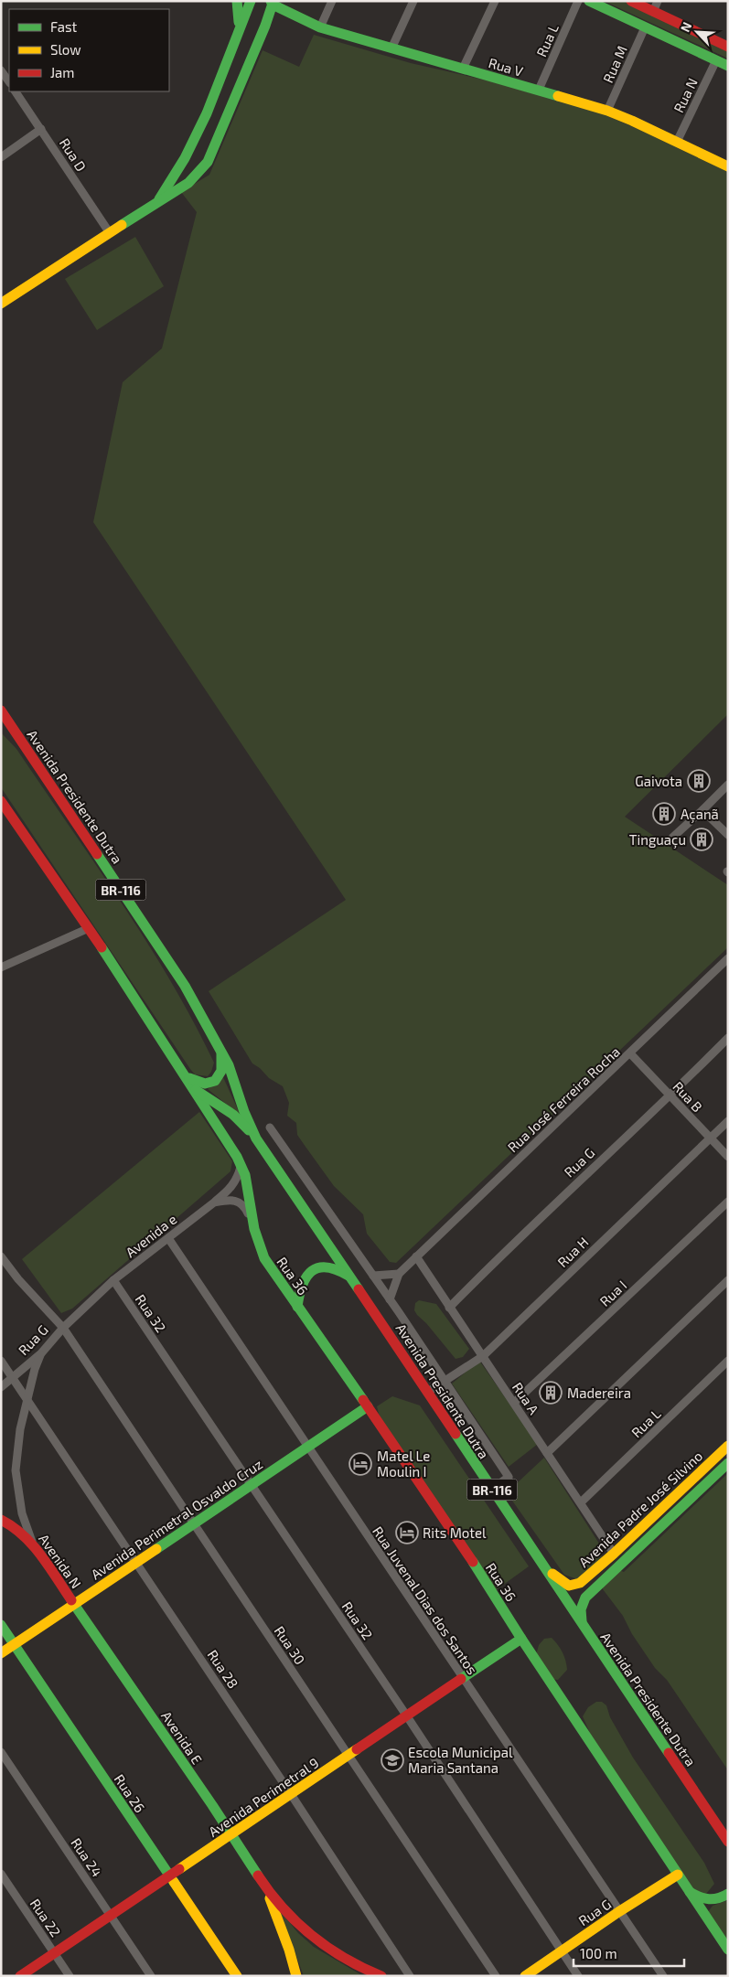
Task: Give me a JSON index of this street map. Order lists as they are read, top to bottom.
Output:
{
  "streets": {
    "main road": [
      "Rua V",
      "Avenida Presidente Dutra",
      "BR-116",
      "Rua G",
      "Rua 36",
      "Avenida Padre José Silvino",
      "Avenida Perimetral Osvaldo Cruz",
      "Avenida N",
      "Avenida E",
      "Rua 26",
      "Avenida Perimetral 9"
    ],
    "street": [
      "Rua L",
      "Rua M",
      "Rua N",
      "Rua D",
      "Rua B",
      "Rua José Ferreira Rocha",
      "Avenida e",
      "Rua H",
      "Rua I",
      "Rua 32",
      "Rua A",
      "Rua Juvenal Dias dos Santos",
      "Rua 30",
      "Rua 28",
      "Rua 24",
      "Rua 22"
    ]
  },
  "crossings": [
    ["Rua L", "Rua V"],
    ["Rua L", "Rua A"],
    ["Rua M", "Rua V"],
    ["Rua V", "Rua N"],
    ["Avenida Presidente Dutra", "Rua H"],
    ["Avenida Presidente Dutra", "Rua 36"],
    ["Avenida Presidente Dutra", "Avenida Padre José Silvino"],
    ["Rua B", "Rua José Ferreira Rocha"],
    ["Rua B", "Rua G"],
    ["Rua B", "Rua H"],
    ["Rua José Ferreira Rocha", "Rua A"],
    ["Rua G", "Avenida e"],
    ["Rua G", "Rua 36"],
    ["Rua G", "Rua 32"],
    ["Rua G", "Rua A"],
    ["Rua G", "Rua Juvenal Dias dos Santos"],
    ["Rua G", "Rua 30"],
    ["Rua G", "Rua 28"],
    ["Avenida e", "Rua 36"],
    ["Avenida e", "Rua 32"],
    ["Avenida e", "Rua Juvenal Dias dos Santos"],
    ["Avenida e", "Rua 30"],
    ["Rua H", "Rua A"],
    ["Rua 36", "Avenida Perimetral Osvaldo Cruz"],
    ["Rua 36", "Avenida Perimetral 9"],
    ["Rua I", "Rua A"],
    ["Rua 32", "Avenida Perimetral Osvaldo Cruz"],
    ["Rua 32", "Avenida Perimetral 9"],
    ["Rua A", "Avenida Padre José Silvino"],
    ["Avenida Perimetral Osvaldo Cruz", "Avenida N"],
    ["Avenida Perimetral Osvaldo Cruz", "Rua Juvenal Dias dos Santos"],
    ["Avenida Perimetral Osvaldo Cruz", "Rua 30"],
    ["Avenida Perimetral Osvaldo Cruz", "Rua 28"],
    ["Avenida Perimetral Osvaldo Cruz", "Avenida E"],
    ["Avenida Perimetral Osvaldo Cruz", "Rua 26"],
    ["Avenida N", "Avenida E"],
    ["Rua Juvenal Dias dos Santos", "Avenida Perimetral 9"],
    ["Rua 30", "Avenida Perimetral 9"],
    ["Rua 28", "Avenida Perimetral 9"],
    ["Avenida E", "Avenida Perimetral 9"],
    ["Rua 26", "Avenida Perimetral 9"],
    ["Avenida Perimetral 9", "Rua 24"],
    ["Avenida Perimetral 9", "Rua 22"]
  ],
  "places": {
    "building": [
      "Gaivota",
      "Açanã",
      "Tinguaçu",
      "Madereira"
    ],
    "hotel": ["Matel Le Moulin I", "Rits Motel"],
    "school or university": ["Escola Municipal Maria Santana"]
  },
  "legend": ["Fast", "Slow", "Jam"],
  "scale_bar": "100 m",
  "north": "top left"
}
